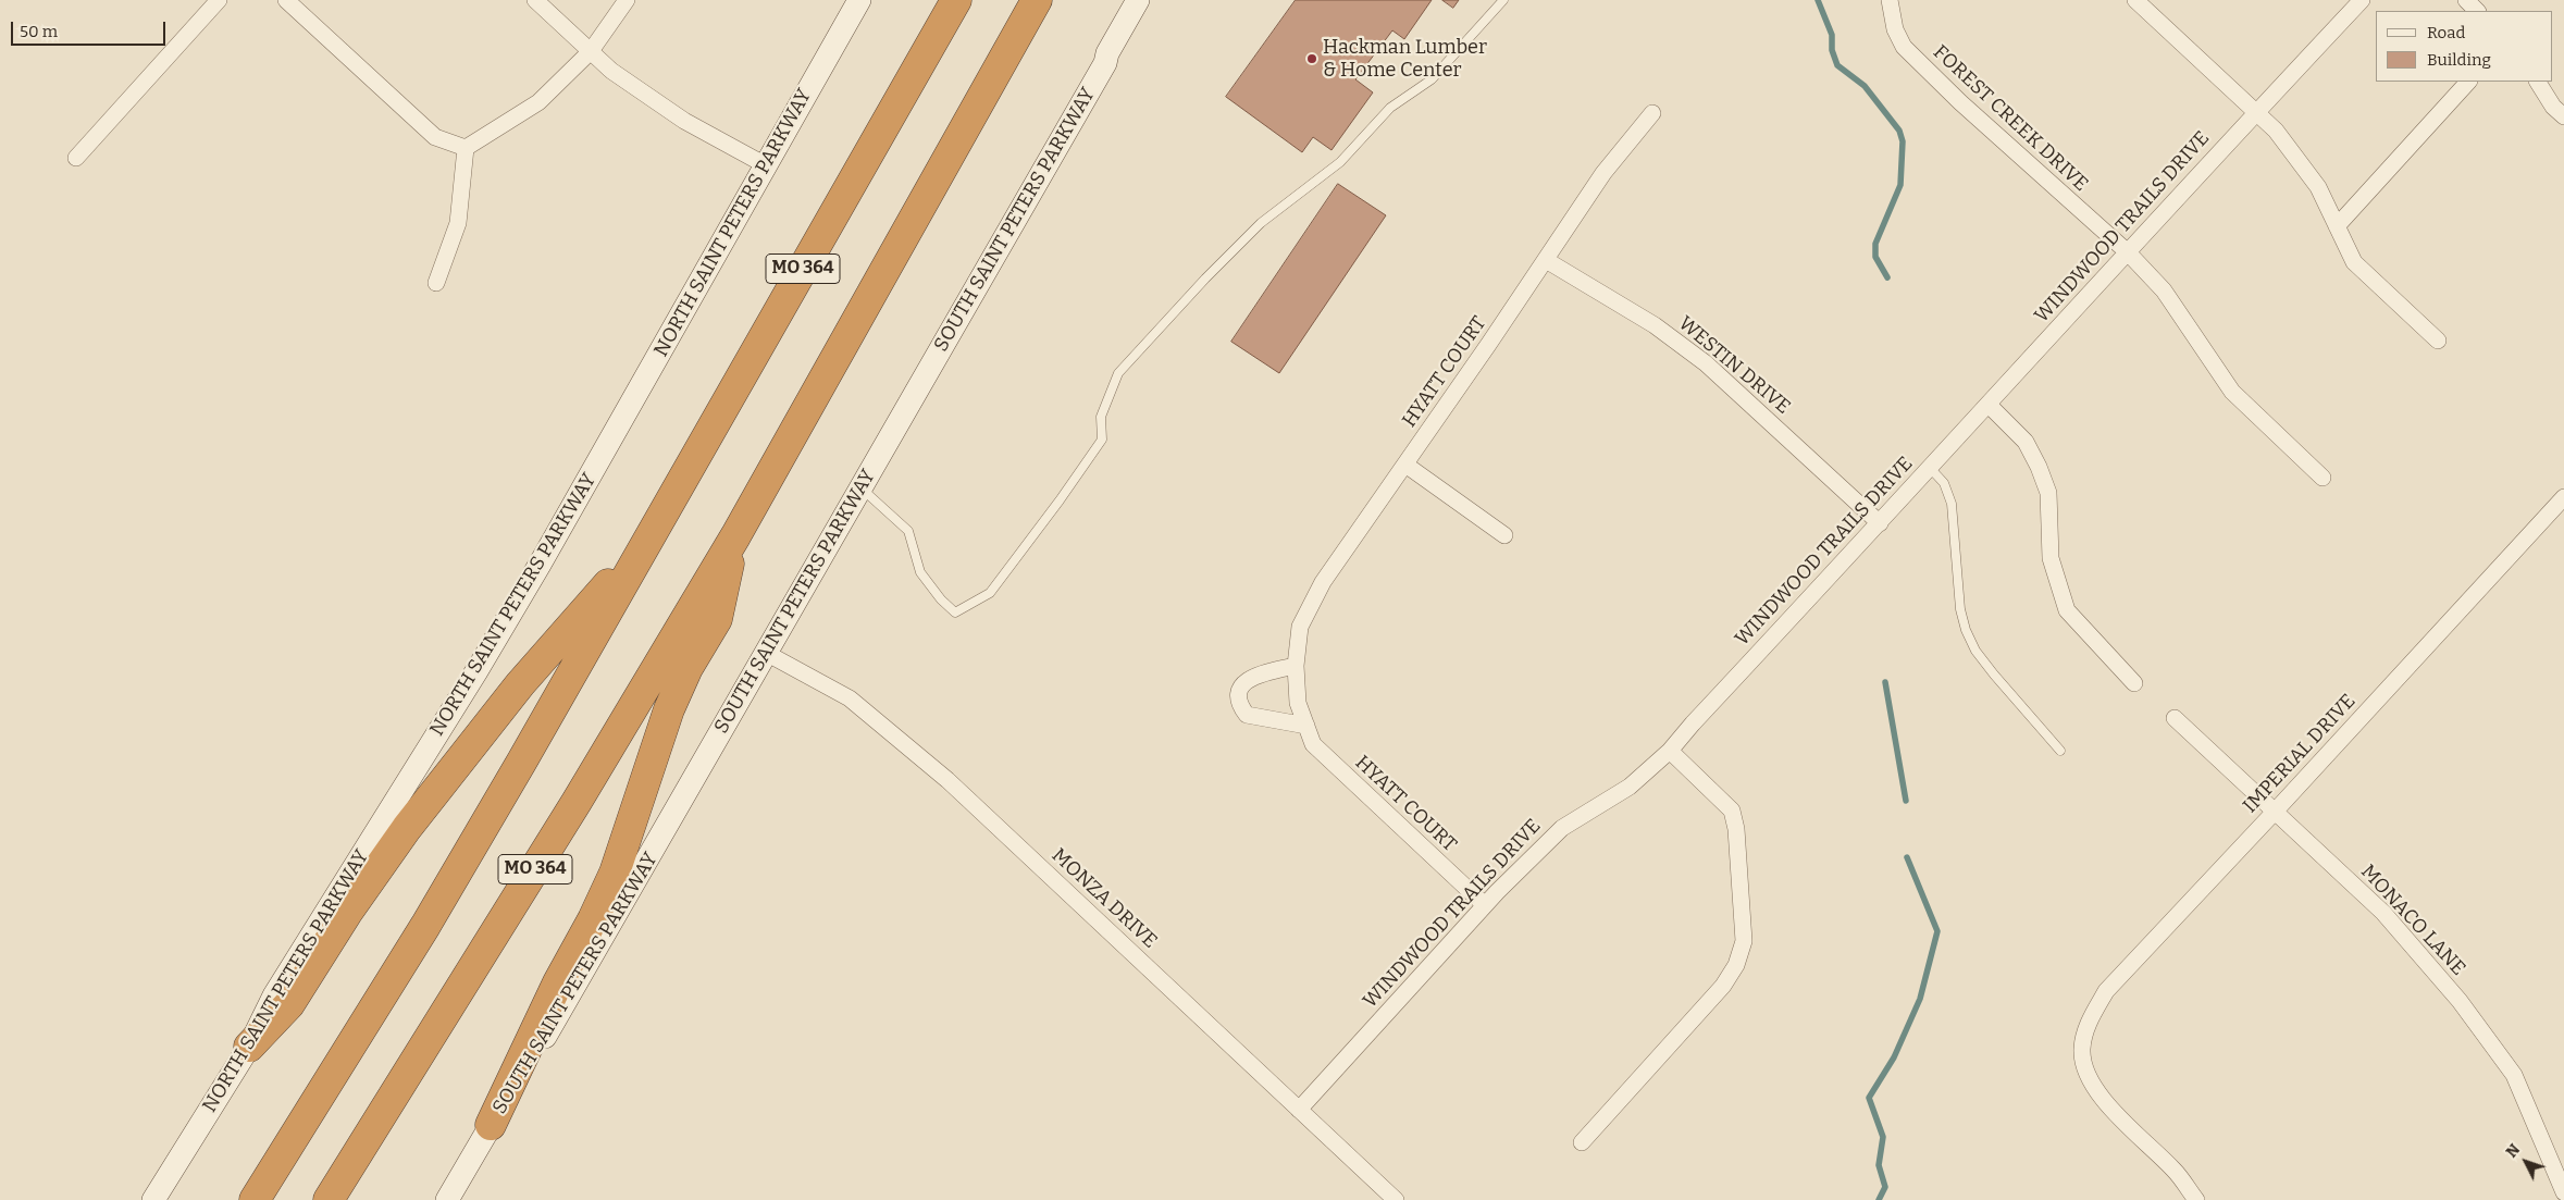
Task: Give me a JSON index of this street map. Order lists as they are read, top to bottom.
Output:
{
  "streets": {
    "highway": ["MO 364"],
    "main road": ["SOUTH SAINT PETERS PARKWAY", "NORTH SAINT PETERS PARKWAY"],
    "street": [
      "FOREST CREEK DRIVE",
      "WINDWOOD TRAILS DRIVE",
      "WESTIN DRIVE",
      "HYATT COURT",
      "IMPERIAL DRIVE",
      "MONZA DRIVE",
      "MONACO LANE"
    ]
  },
  "crossings": [
    ["FOREST CREEK DRIVE", "WINDWOOD TRAILS DRIVE"],
    ["SOUTH SAINT PETERS PARKWAY", "MONZA DRIVE"],
    ["WINDWOOD TRAILS DRIVE", "WESTIN DRIVE"],
    ["WINDWOOD TRAILS DRIVE", "HYATT COURT"],
    ["WINDWOOD TRAILS DRIVE", "MONZA DRIVE"],
    ["WESTIN DRIVE", "HYATT COURT"],
    ["IMPERIAL DRIVE", "MONACO LANE"]
  ],
  "places": ["Hackman Lumber & Home Center"],
  "legend": ["Road", "Building"],
  "scale_bar": "50 m",
  "north": "top left"
}
